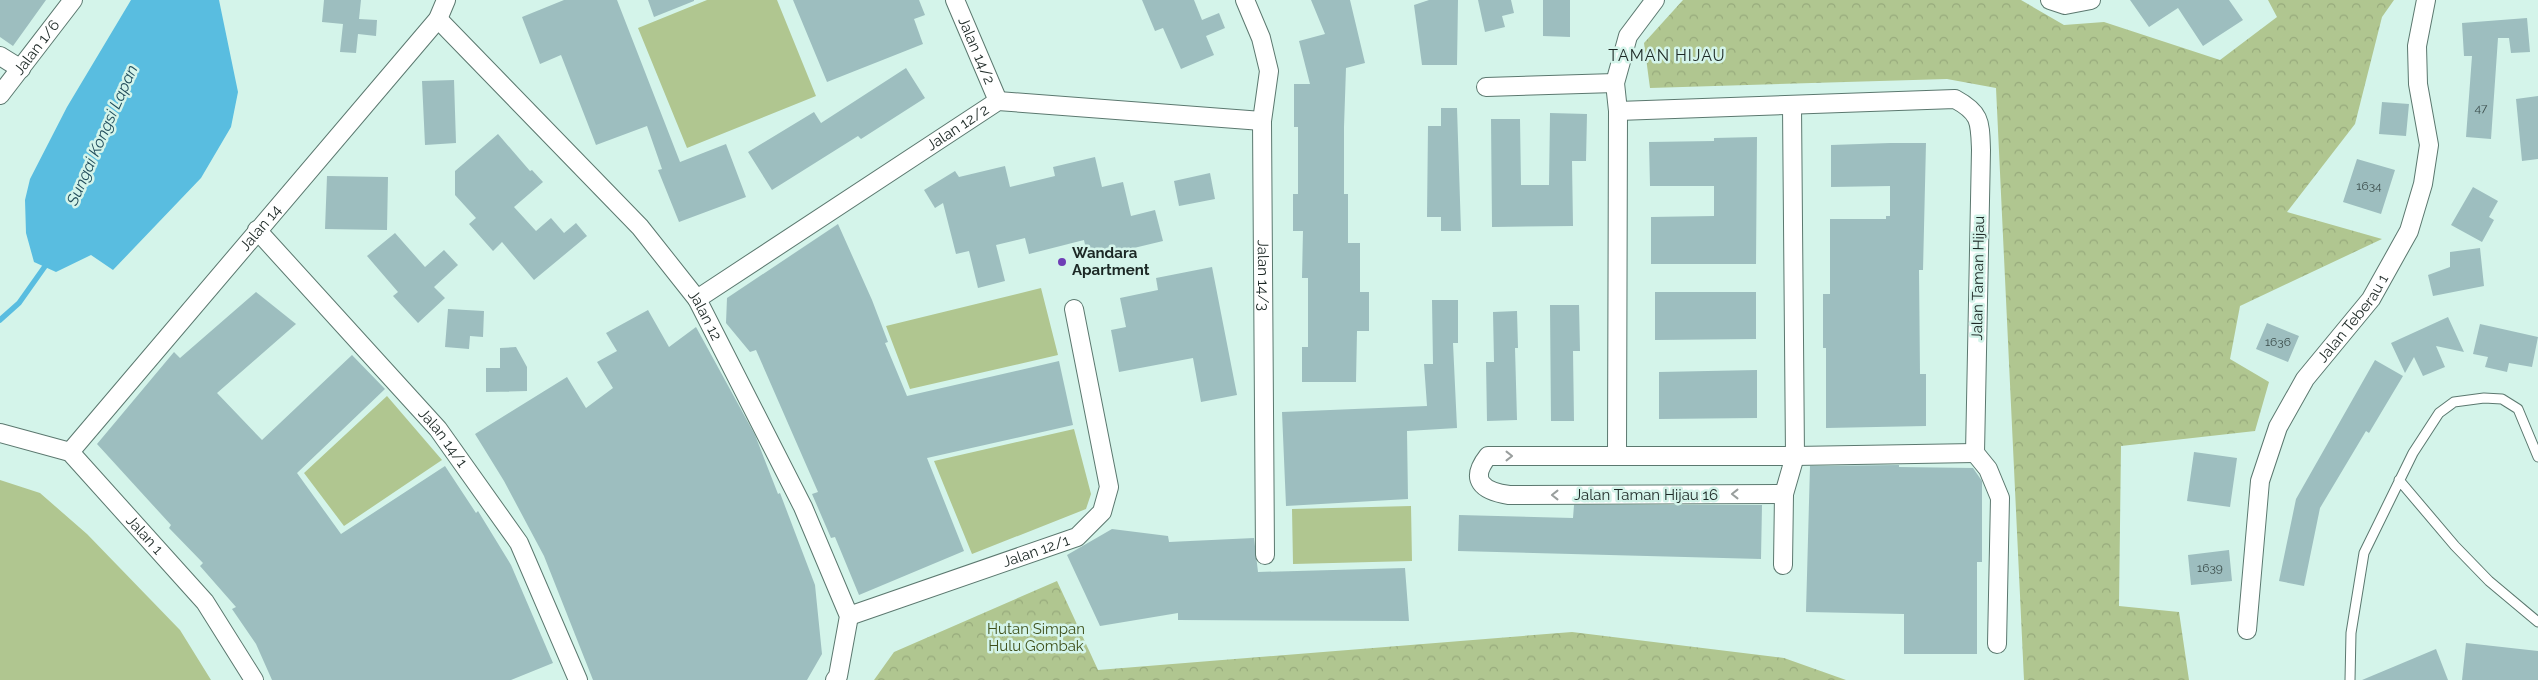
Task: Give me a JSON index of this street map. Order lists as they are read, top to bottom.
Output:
{
  "streets": {
    "street": [
      "Jalan 1/6",
      "Jalan 14/2",
      "Jalan 12/2",
      "Jalan 14",
      "Jalan 14/3",
      "Jalan Taman Hijau",
      "Jalan 12",
      "Jalan Teberau 1",
      "Jalan 14/1",
      "Jalan Taman Hijau 16",
      "Jalan 1",
      "Jalan 12/1"
    ]
  },
  "crossings": [
    ["Jalan 14/2", "Jalan 12/2"],
    ["Jalan 12/2", "Jalan 14/3"],
    ["Jalan 12/2", "Jalan 12"],
    ["Jalan 14", "Jalan 12"],
    ["Jalan 14", "Jalan 14/1"],
    ["Jalan 14", "Jalan 1"],
    ["Jalan 12", "Jalan 12/1"]
  ],
  "districts": ["TAMAN HIJAU"],
  "water": ["Sungai Kongsi Lapan"],
  "parks": ["Hutan Simpan Hulu Gombak"],
  "places": ["Wandara Apartment"],
  "house_numbers": [
    "47",
    "1634",
    "1636",
    "1639"
  ]
}
